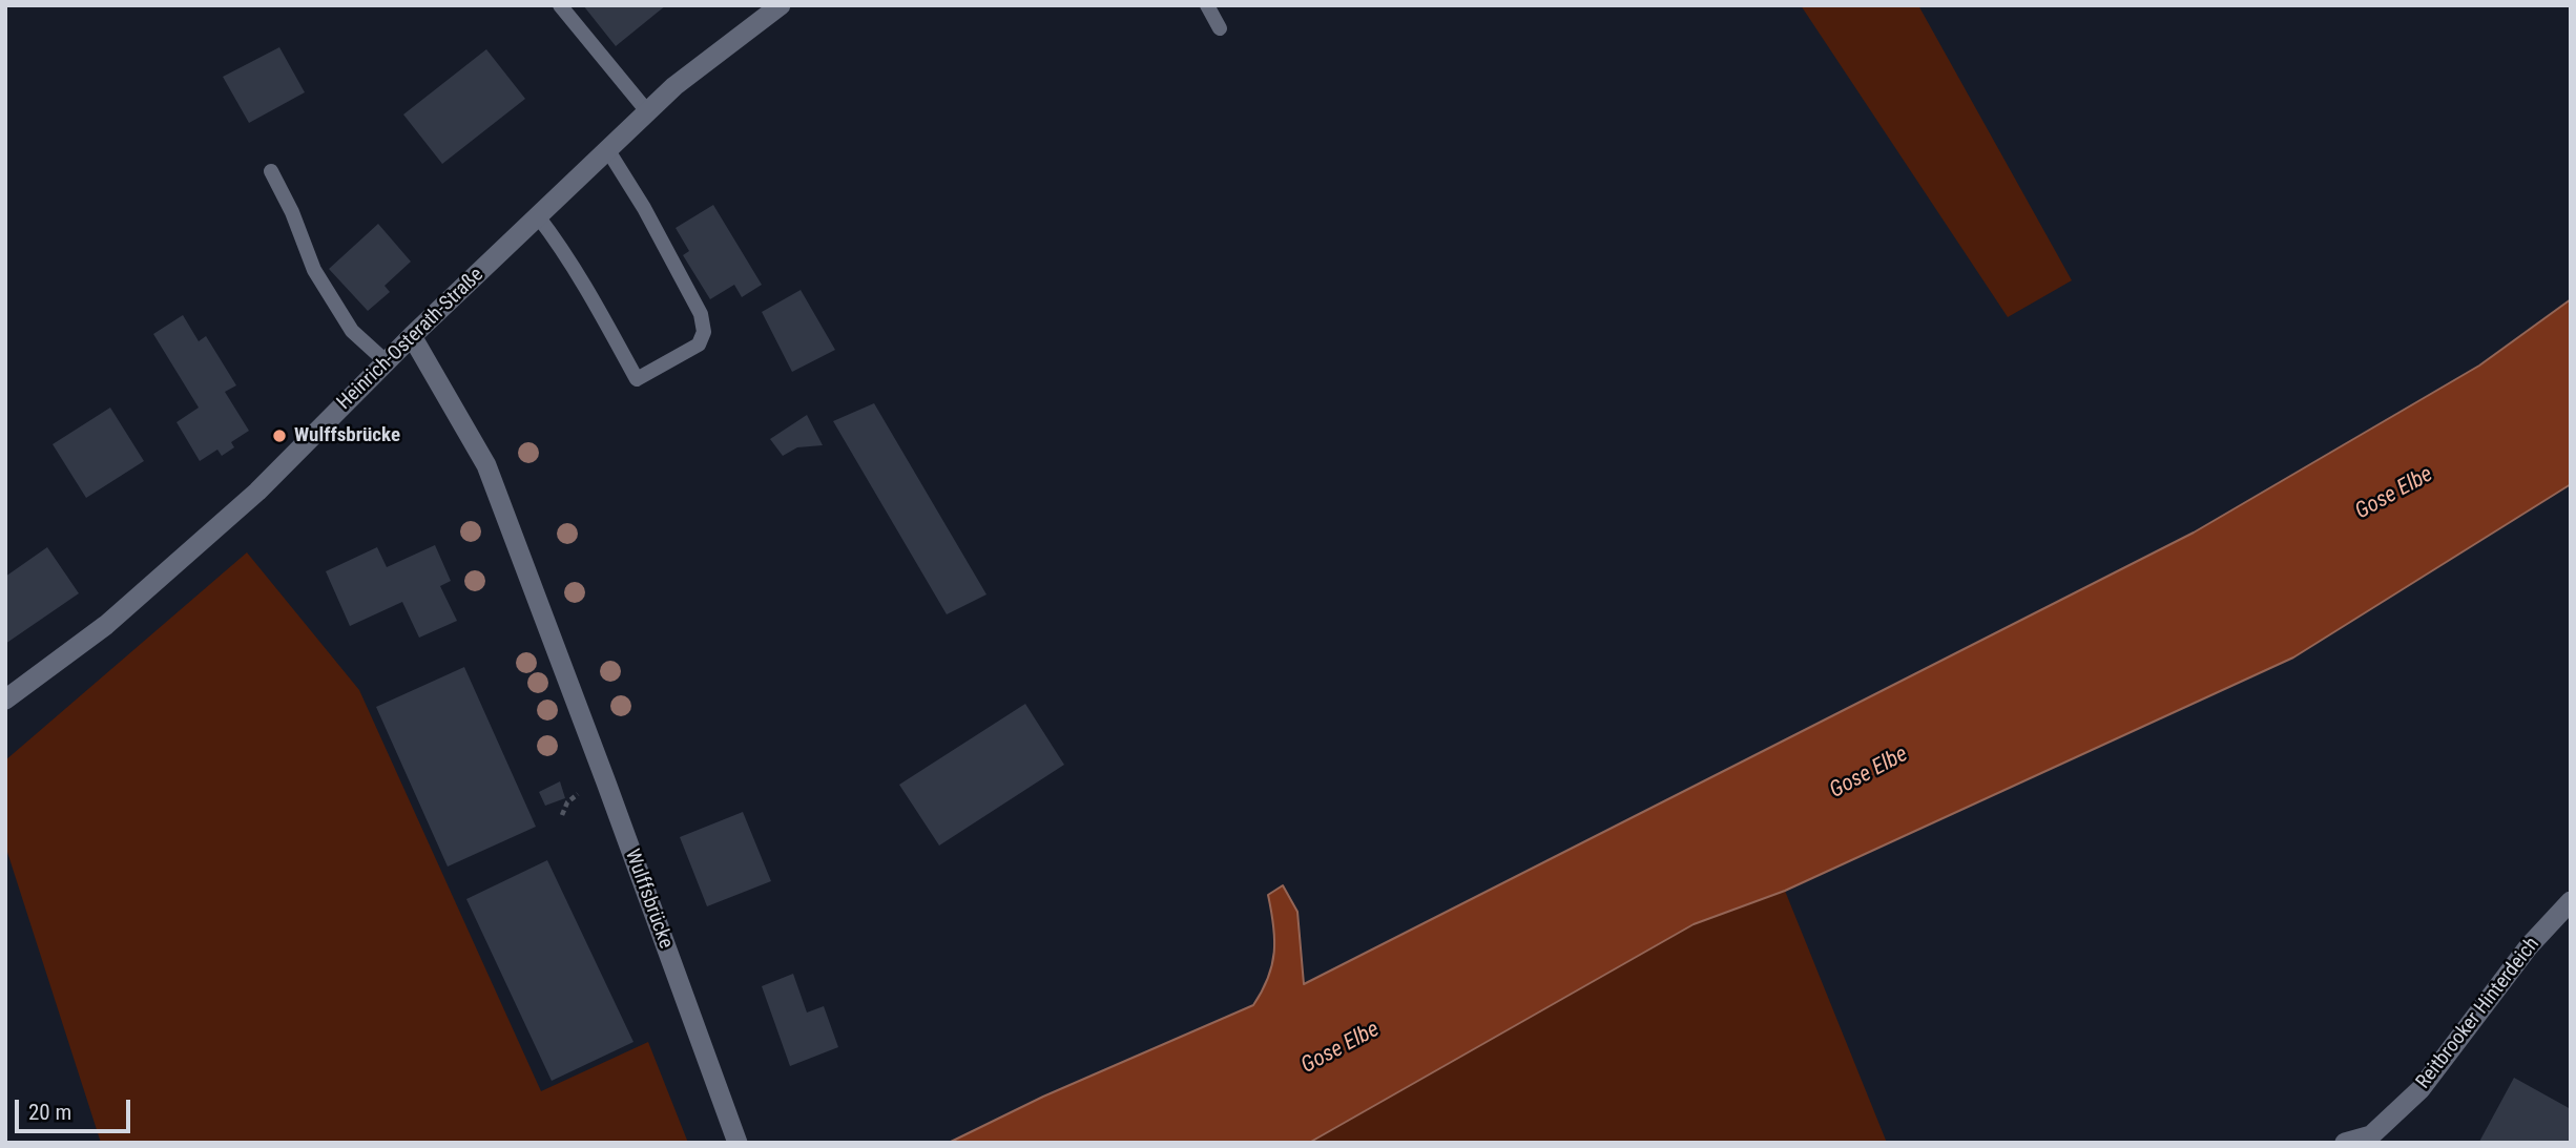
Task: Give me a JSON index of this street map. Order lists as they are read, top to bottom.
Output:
{
  "streets": {
    "street": ["Heinrich-Osterath-Straße", "Wulffsbrücke", "Reitbrooker Hinterdeich"]
  },
  "crossings": [
    ["Heinrich-Osterath-Straße", "Wulffsbrücke"]
  ],
  "water": ["Gose Elbe"],
  "places": ["Wulffsbrücke"],
  "scale_bar": "20 m"
}
